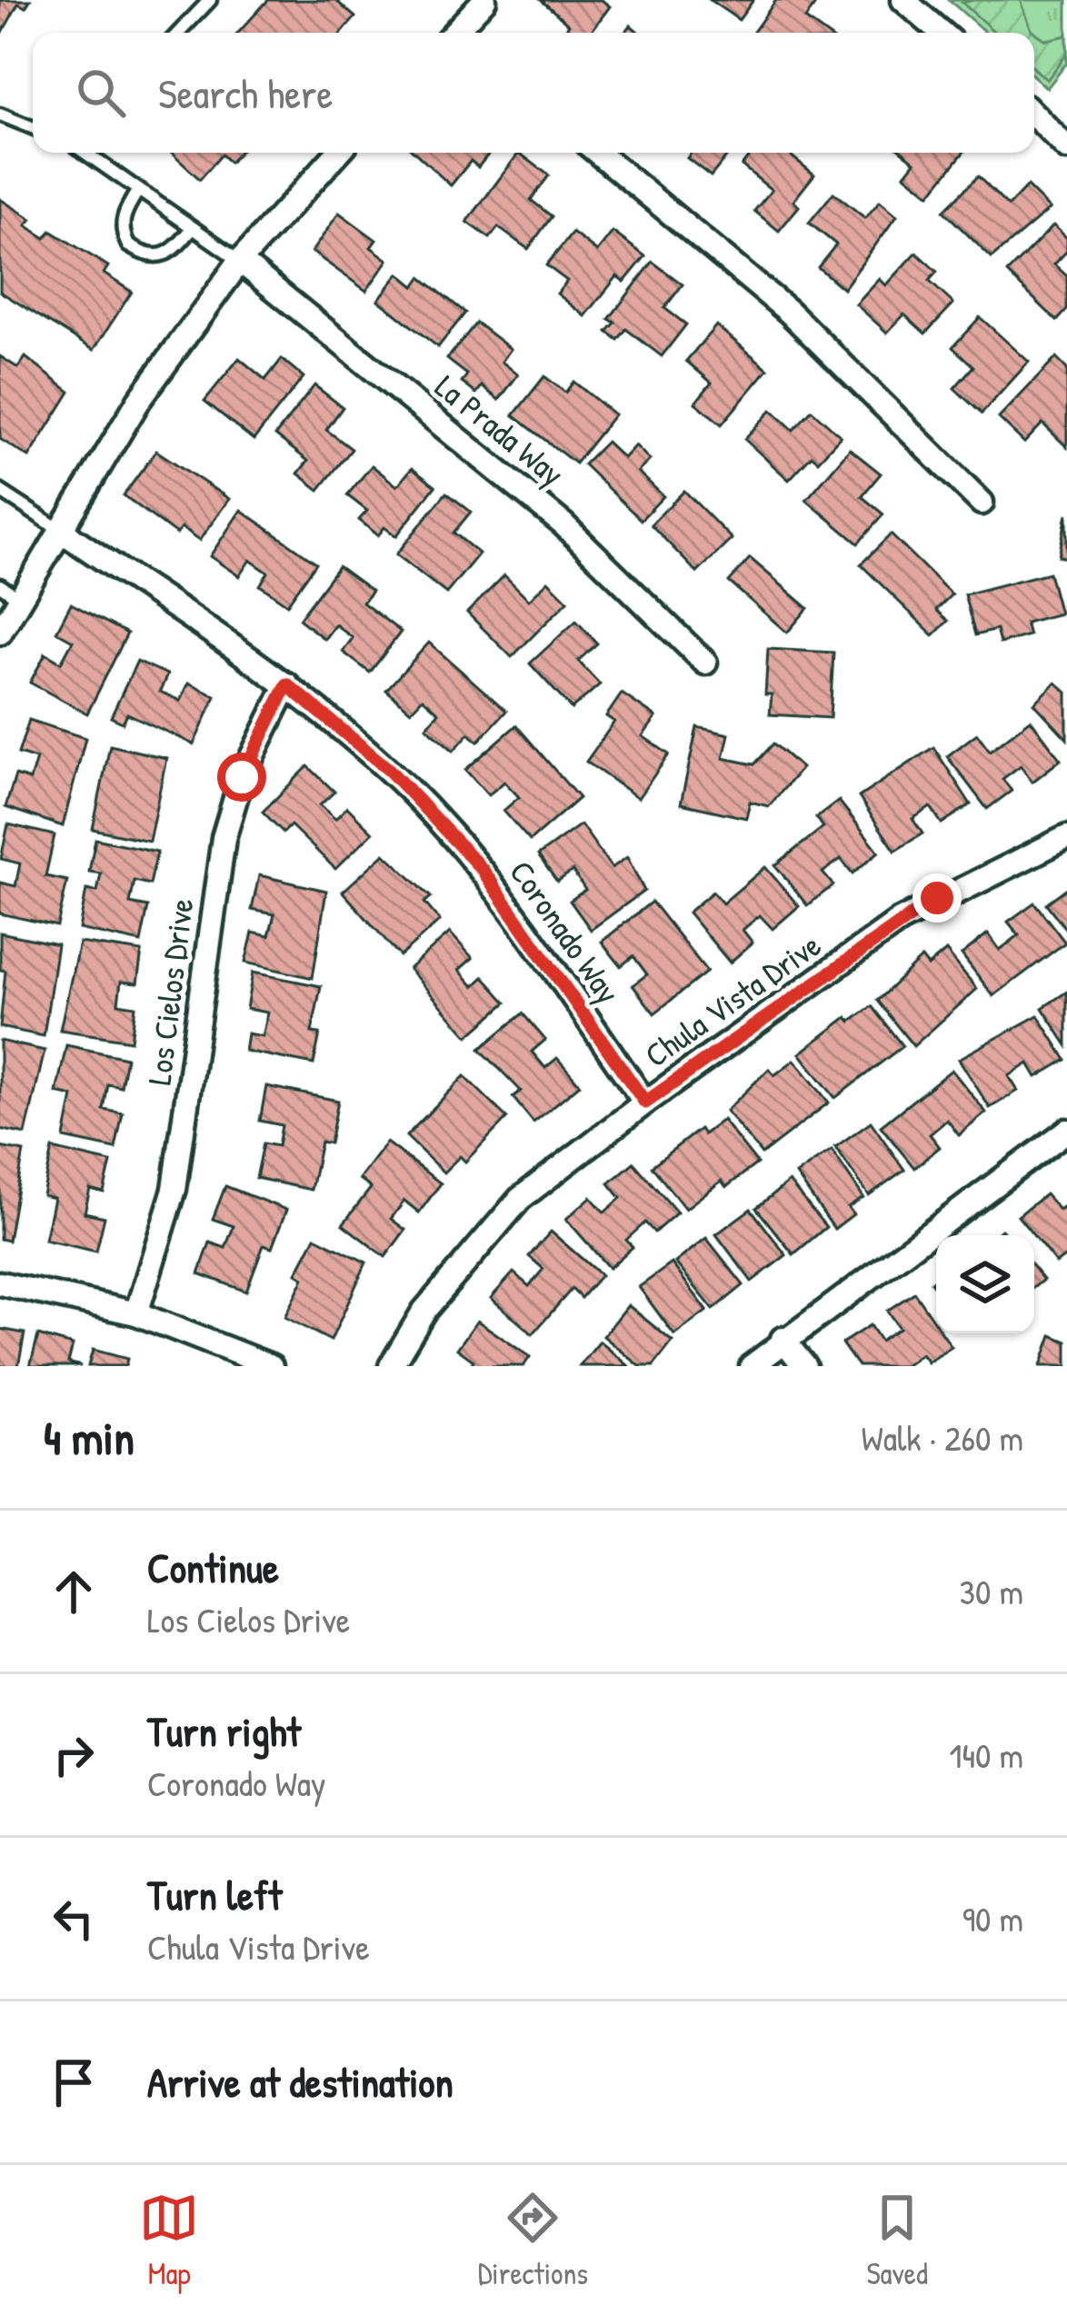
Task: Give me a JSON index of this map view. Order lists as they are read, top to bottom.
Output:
{
  "streets": {
    "street": [
      "La Prada Way",
      "Coronado Way",
      "Los Cielos Drive",
      "Chula Vista Drive"
    ]
  },
  "crossings": [
    ["Coronado Way", "Los Cielos Drive"],
    ["Coronado Way", "Chula Vista Drive"]
  ],
  "page": {
    "search": "Search here",
    "heading": ["4 min", "Walk · 260 m"],
    "list": [
      ["Continue", "Los Cielos Drive", "30 m"],
      ["Turn right", "Coronado Way", "140 m"],
      ["Turn left", "Chula Vista Drive", "90 m"],
      "Arrive at destination"
    ],
    "nav": ["Map", "Directions", "Saved"]
  }
}
